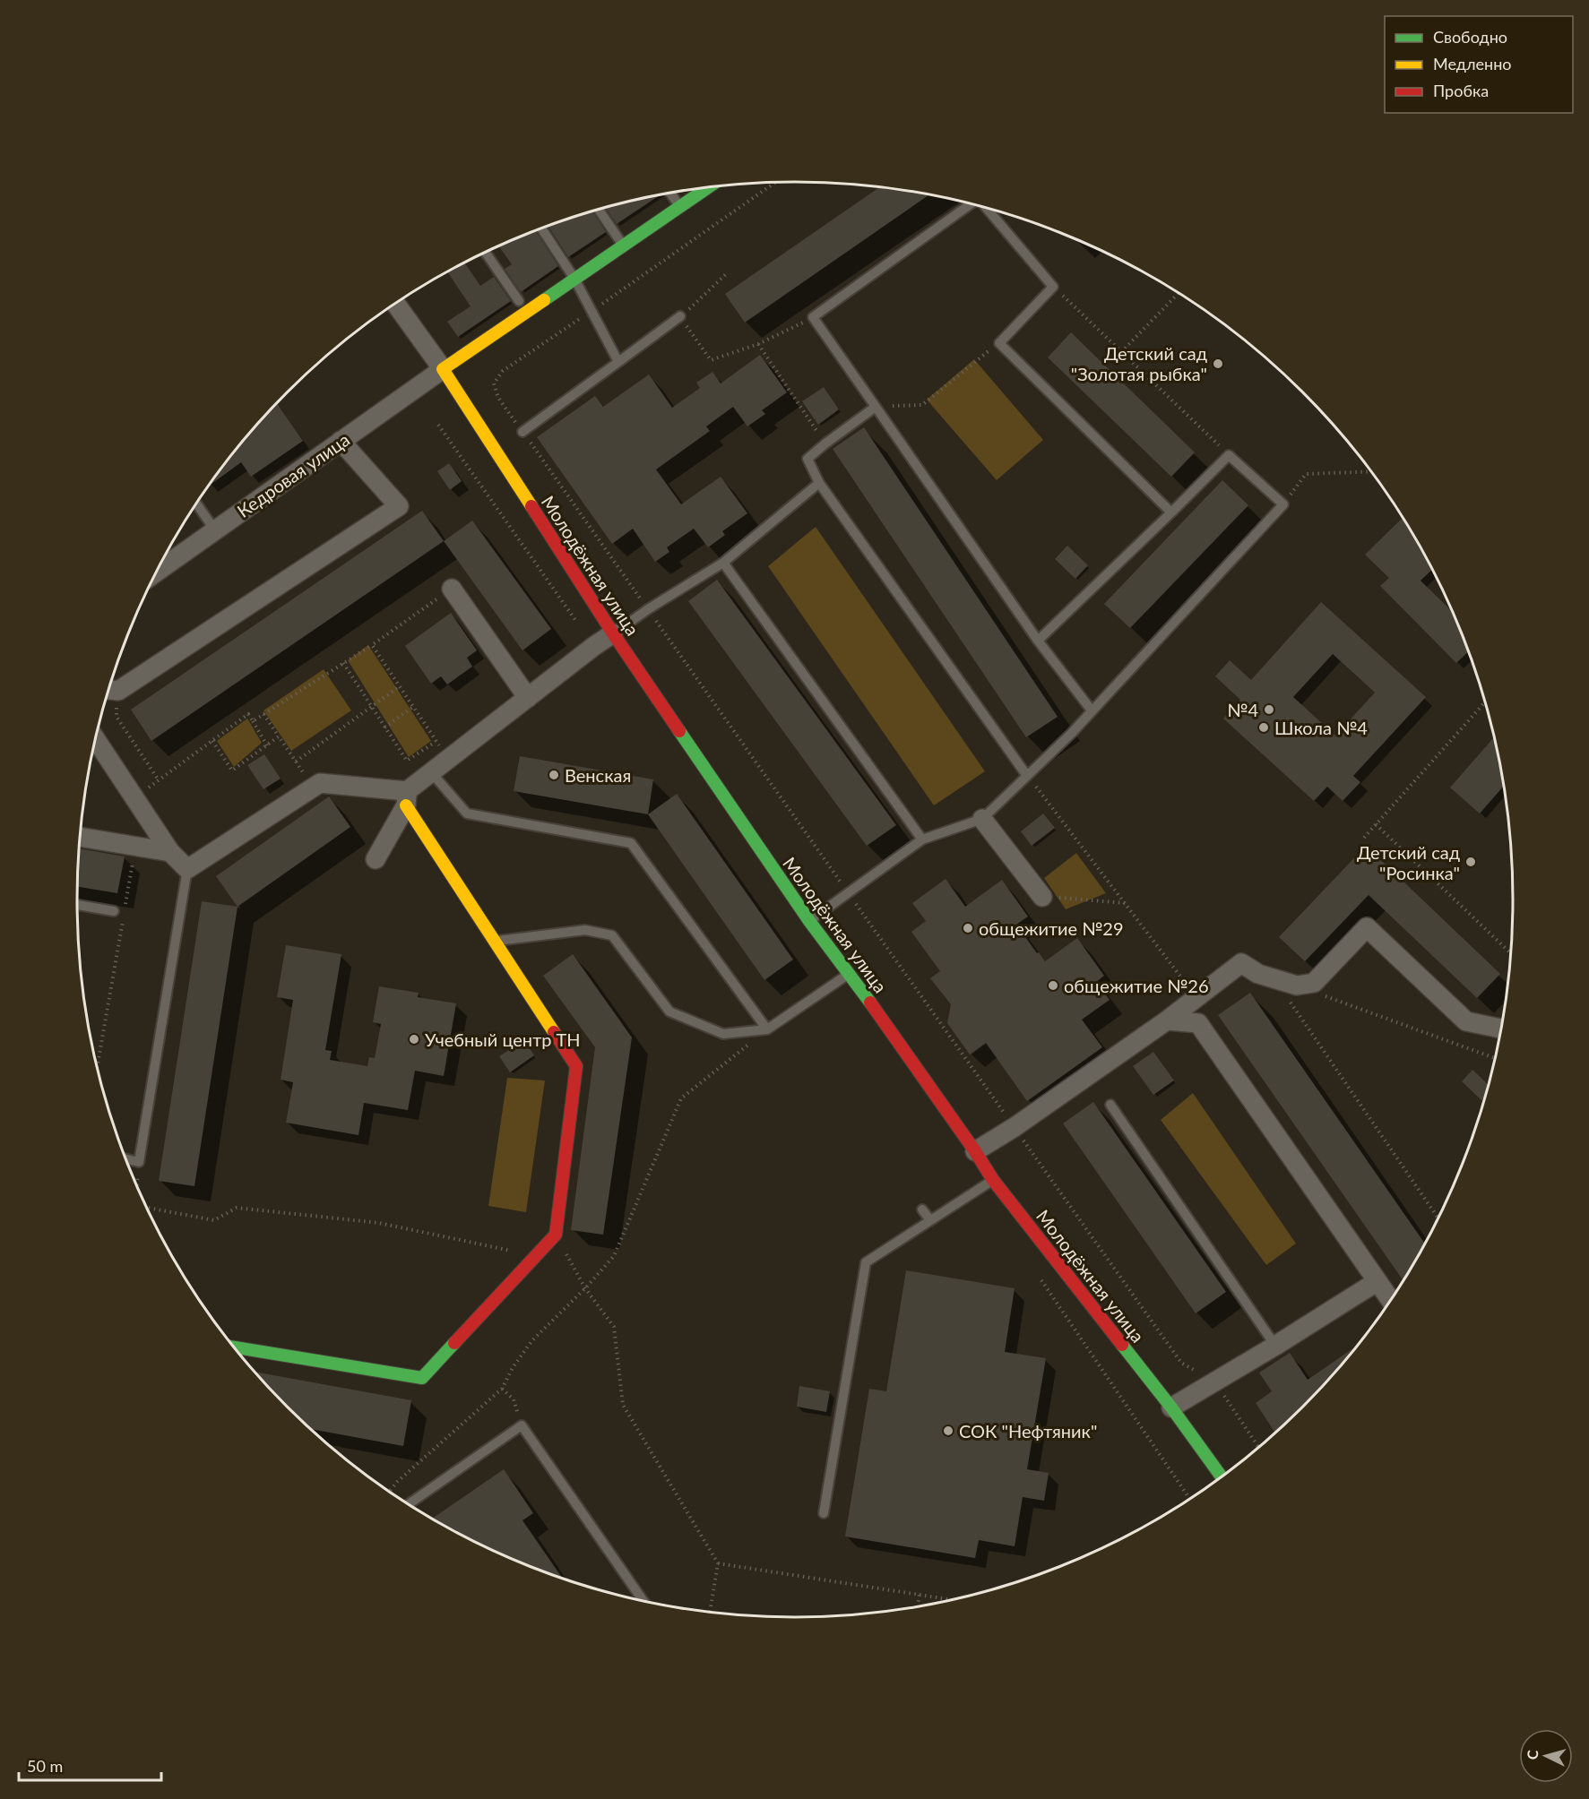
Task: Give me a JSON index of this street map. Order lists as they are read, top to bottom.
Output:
{
  "streets": {
    "street": ["Кедровая улица", "Молодёжная улица"]
  },
  "crossings": [
    ["Кедровая улица", "Молодёжная улица"]
  ],
  "places": [
    "Детский сад \"Золотая рыбка\"",
    "№4",
    "Школа №4",
    "Венская",
    "Детский сад \"Росинка\"",
    "общежитие №29",
    "общежитие №26",
    "Учебный центр ТН",
    "СОК \"Нефтяник\""
  ],
  "legend": ["Свободно", "Медленно", "Пробка"],
  "scale_bar": "50 m",
  "north": "left"
}
